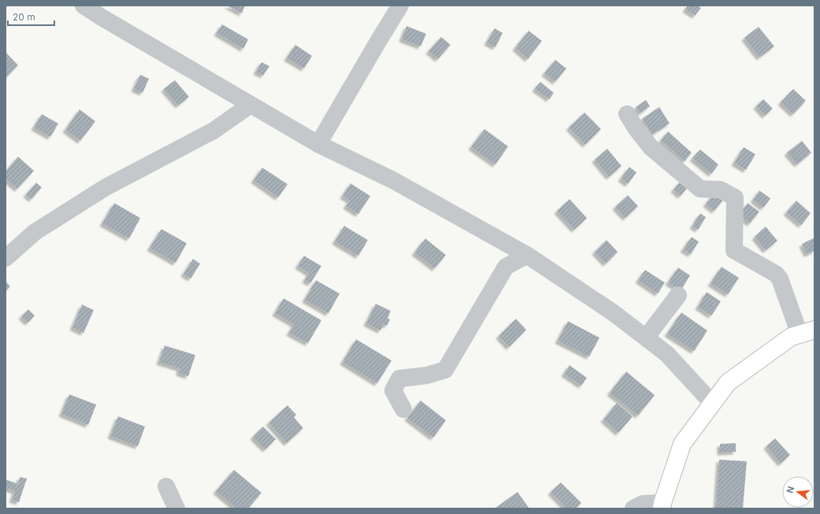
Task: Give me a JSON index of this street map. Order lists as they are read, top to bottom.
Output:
{
  "scale_bar": "20 m",
  "north": "left"
}
